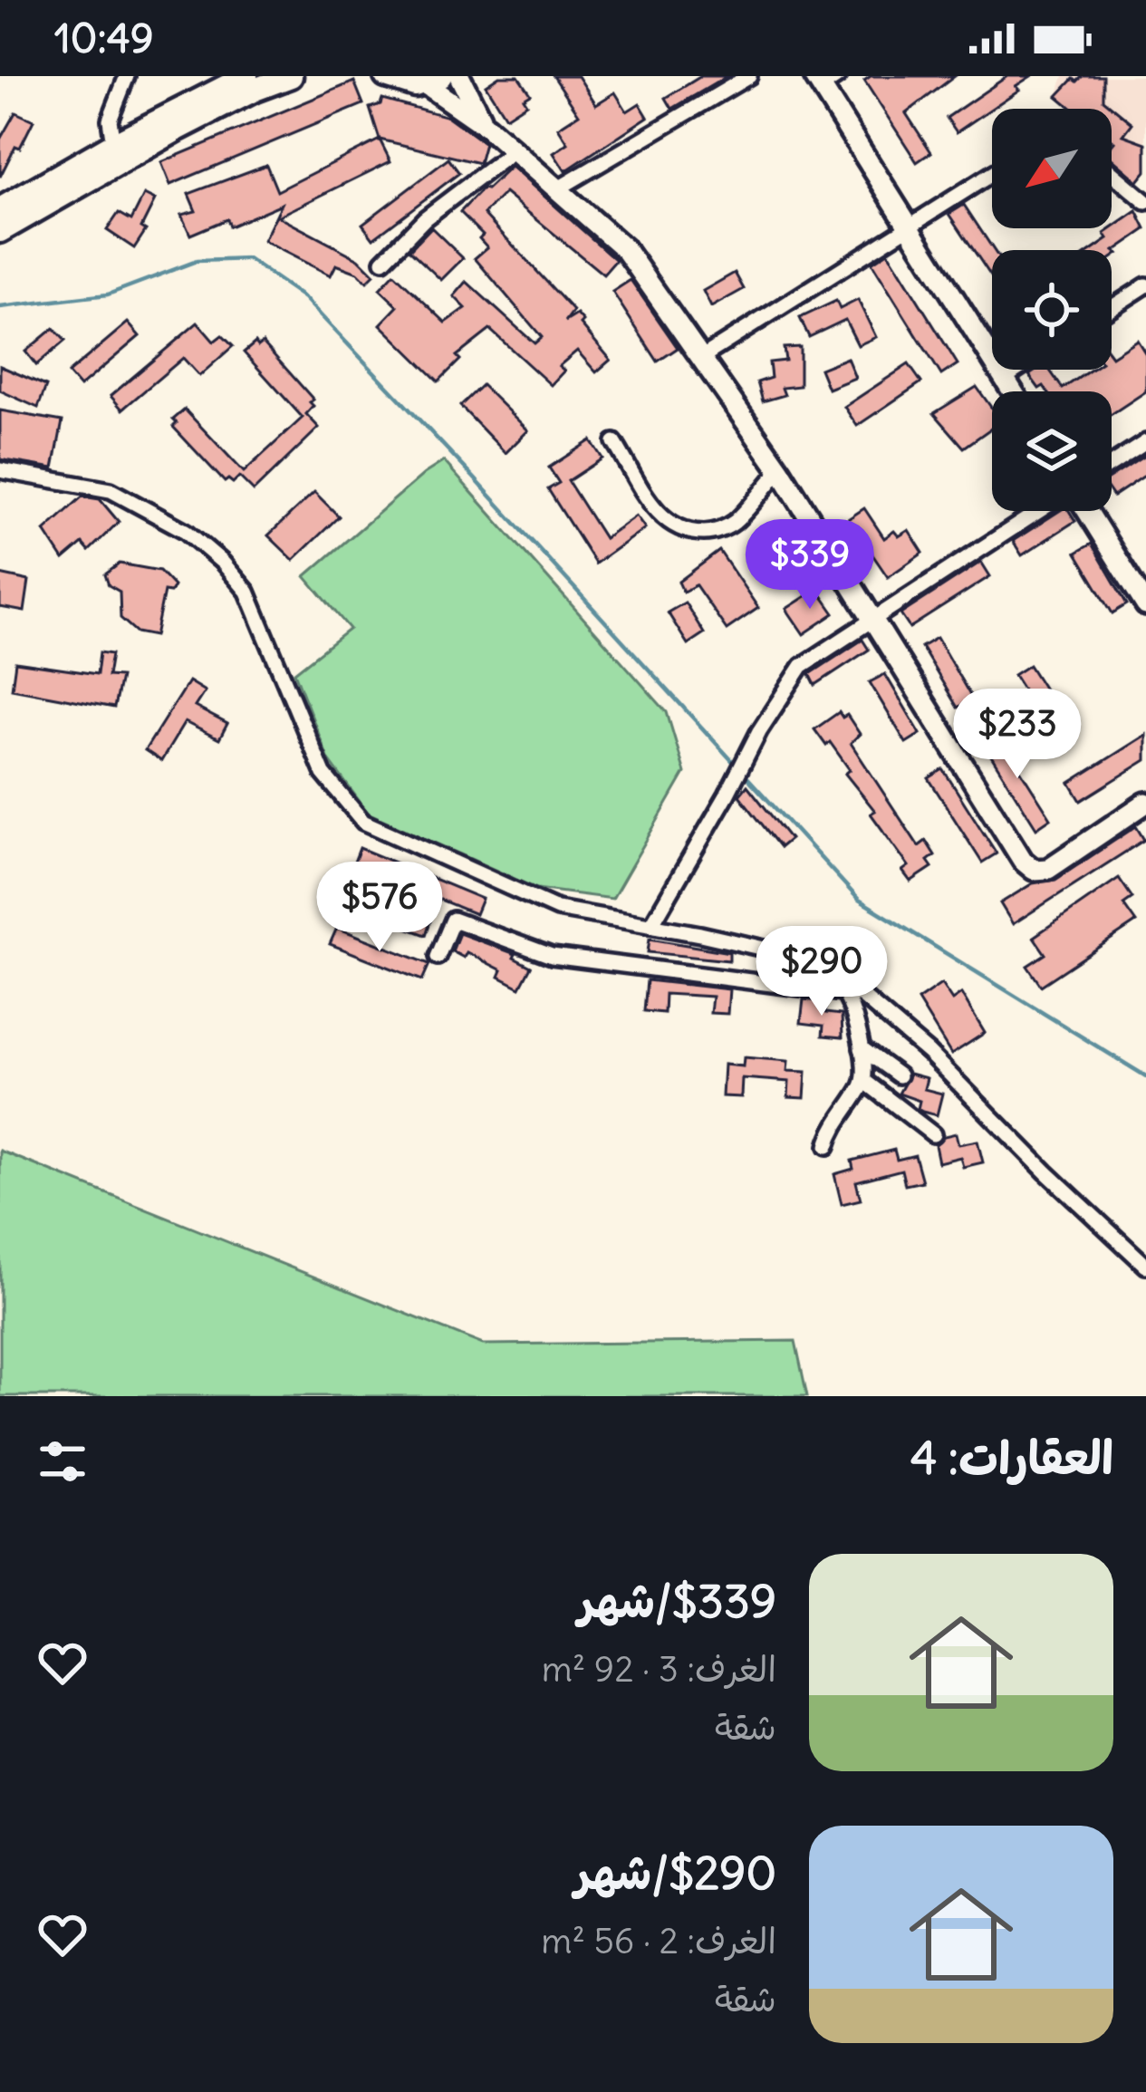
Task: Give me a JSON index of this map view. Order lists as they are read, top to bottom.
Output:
{
  "north": "bottom left",
  "page": {
    "status": "10:49",
    "price": [
      "$339",
      "$233",
      "$576",
      "$290"
    ],
    "heading": "العقارات: 4",
    "list": [
      {
        "name": "$339/شهر",
        "note": "الغرف: 3 · 92 m² · شقة"
      },
      {
        "name": "$290/شهر",
        "note": "الغرف: 2 · 56 m² · شقة"
      }
    ]
  }
}
